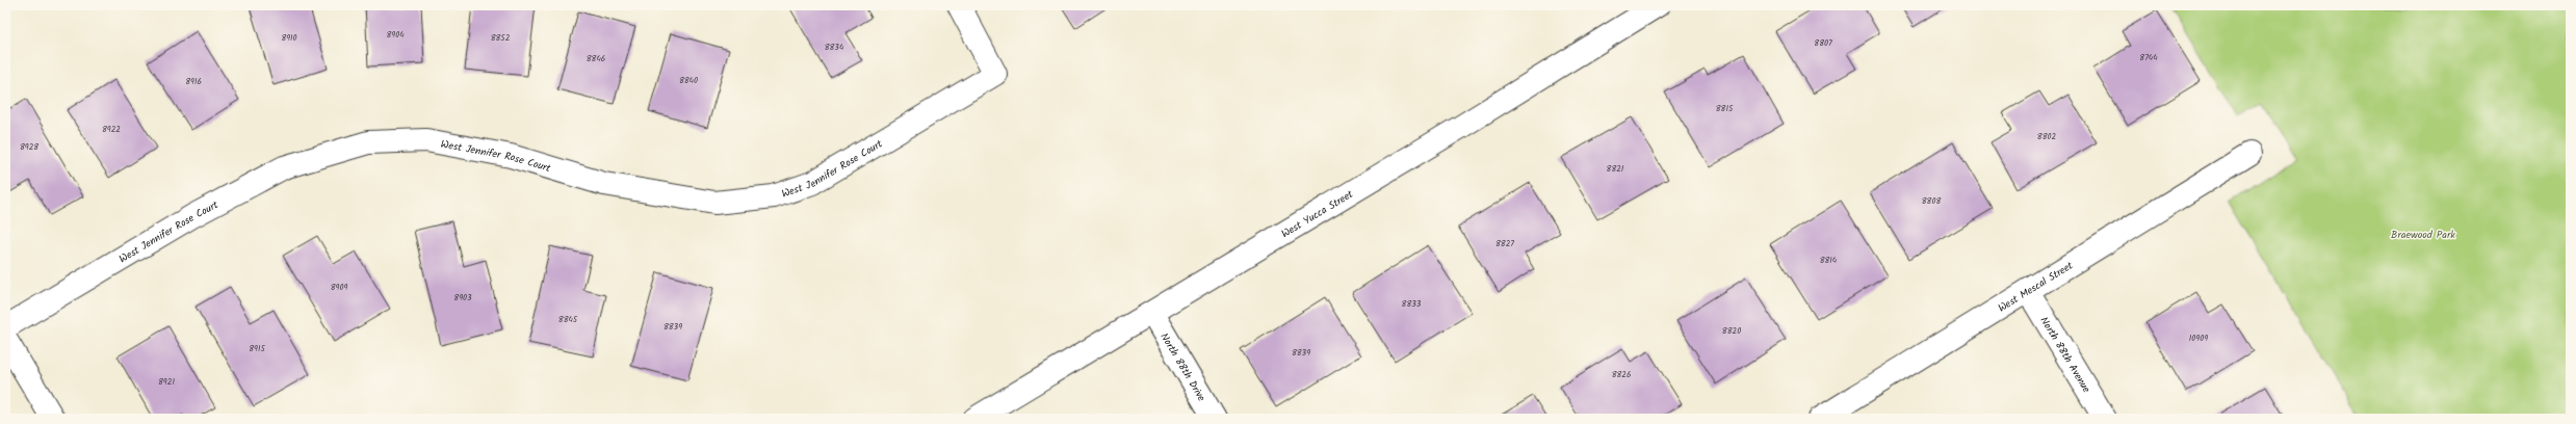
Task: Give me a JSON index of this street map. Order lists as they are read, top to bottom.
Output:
{
  "streets": {
    "street": [
      "West Jennifer Rose Court",
      "West Yucca Street",
      "West Mescal Street",
      "North 88th Avenue",
      "North 88th Drive"
    ]
  },
  "crossings": [
    ["West Yucca Street", "North 88th Drive"],
    ["West Mescal Street", "North 88th Avenue"]
  ],
  "parks": ["Braewood Park"],
  "house_numbers": [
    "8904",
    "8910",
    "8852",
    "8807",
    "8834",
    "8744",
    "8846",
    "8840",
    "8916",
    "8815",
    "8922",
    "8802",
    "8928",
    "8821",
    "8808",
    "8827",
    "8814",
    "8909",
    "8903",
    "8833",
    "8845",
    "8839",
    "8820",
    "10909",
    "8915",
    "8839",
    "8826",
    "8921"
  ]
}
